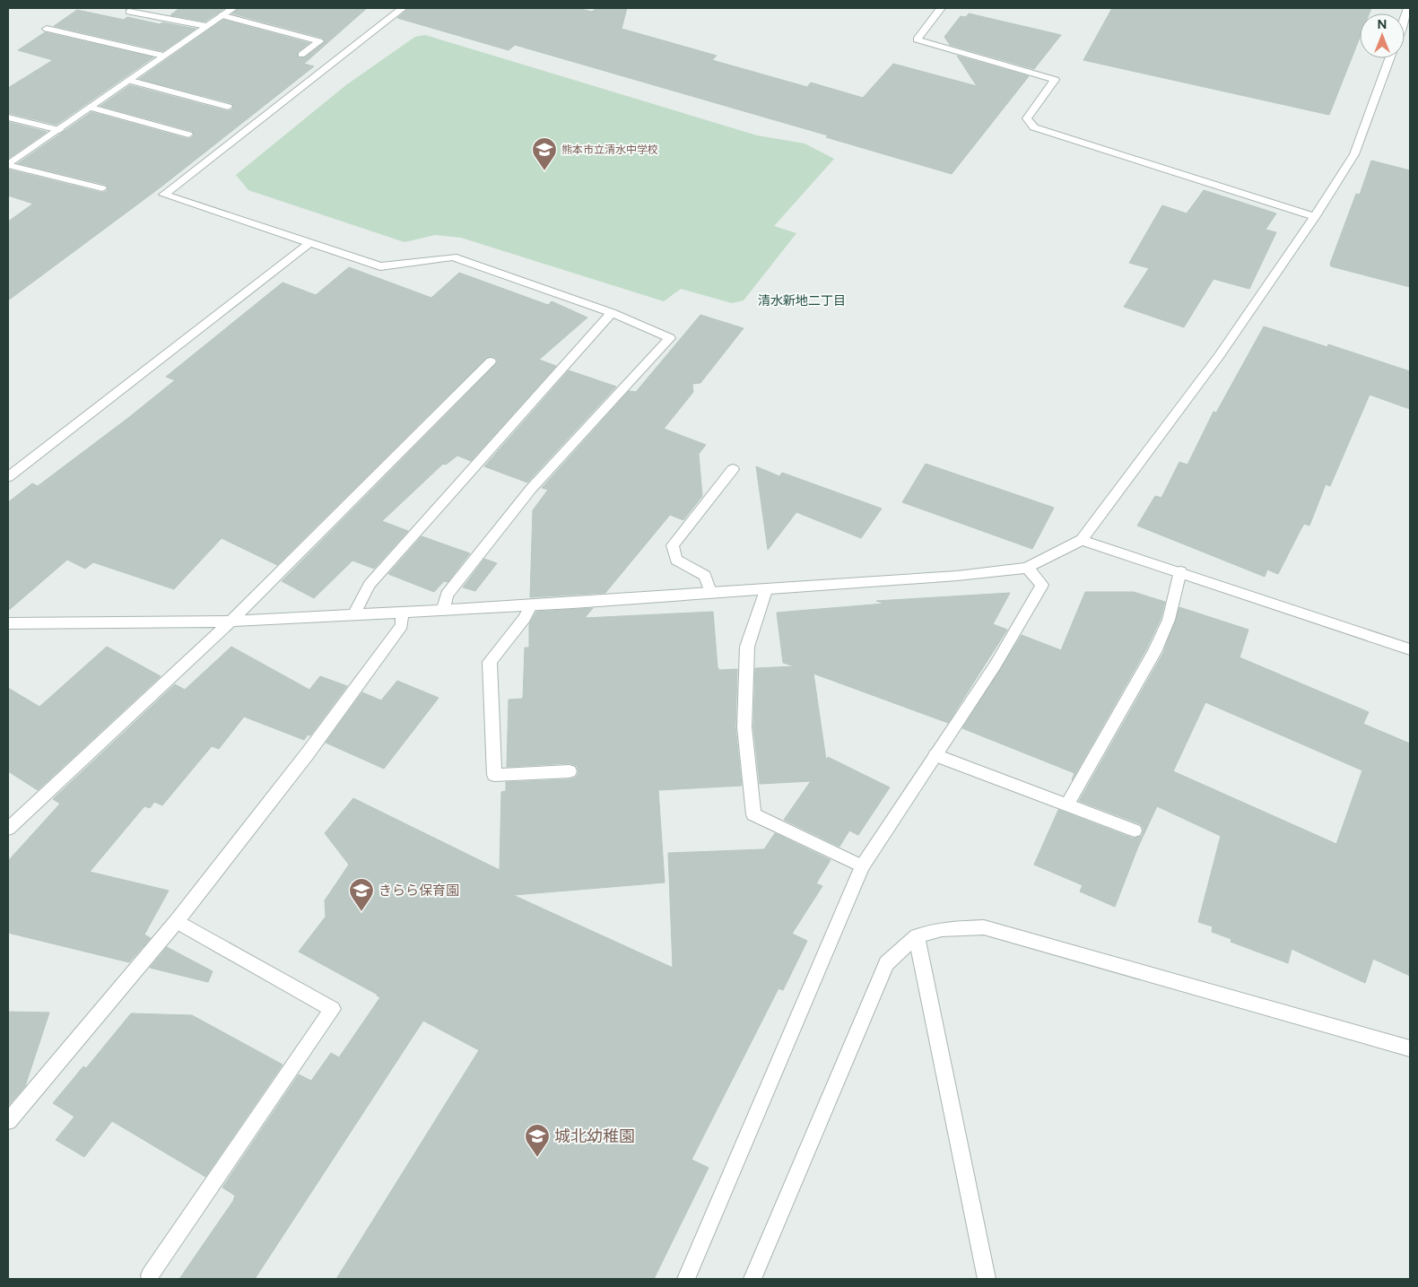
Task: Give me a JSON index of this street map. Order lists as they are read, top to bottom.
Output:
{
  "districts": ["清水新地二丁目"],
  "places": {
    "school or university": ["熊本市立清水中学校", "きらら保育園", "城北幼稚園"]
  },
  "north": "top"
}
